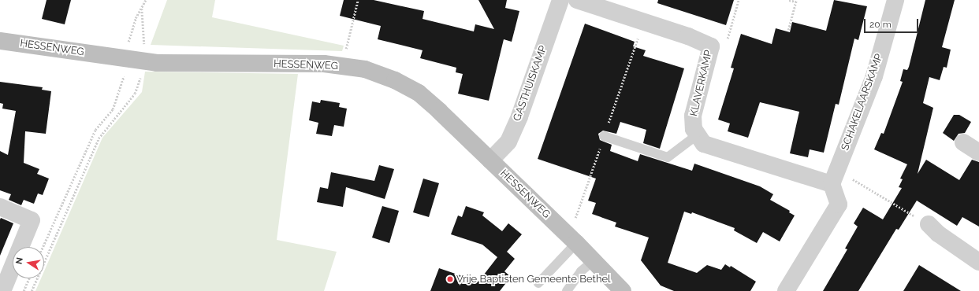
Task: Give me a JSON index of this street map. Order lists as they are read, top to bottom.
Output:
{
  "streets": {
    "main road": ["HESSENWEG"],
    "street": ["GASTHUISKAMP", "KLAVERKAMP", "SCHAKELAARSKAMP"]
  },
  "crossings": [
    ["HESSENWEG", "GASTHUISKAMP"],
    ["KLAVERKAMP", "SCHAKELAARSKAMP"]
  ],
  "places": ["Vrije Baptisten Gemeente Bethel"],
  "scale_bar": "20 m",
  "north": "left"
}
